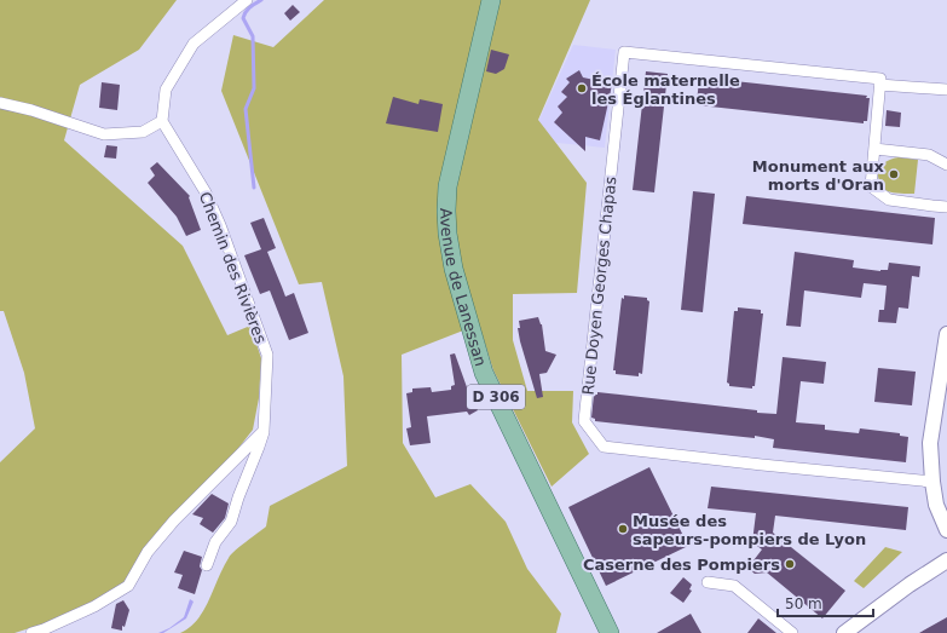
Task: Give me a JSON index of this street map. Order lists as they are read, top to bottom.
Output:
{
  "streets": {
    "main road": ["Avenue de Lanessan", "D 306"],
    "street": ["Chemin des Rivières", "Rue Doyen Georges Chapas"]
  },
  "places": [
    "École maternelle les Églantines",
    "Monument aux morts d'Oran",
    "Musée des sapeurs-pompiers de Lyon",
    "Caserne des Pompiers"
  ],
  "scale_bar": "50 m"
}
